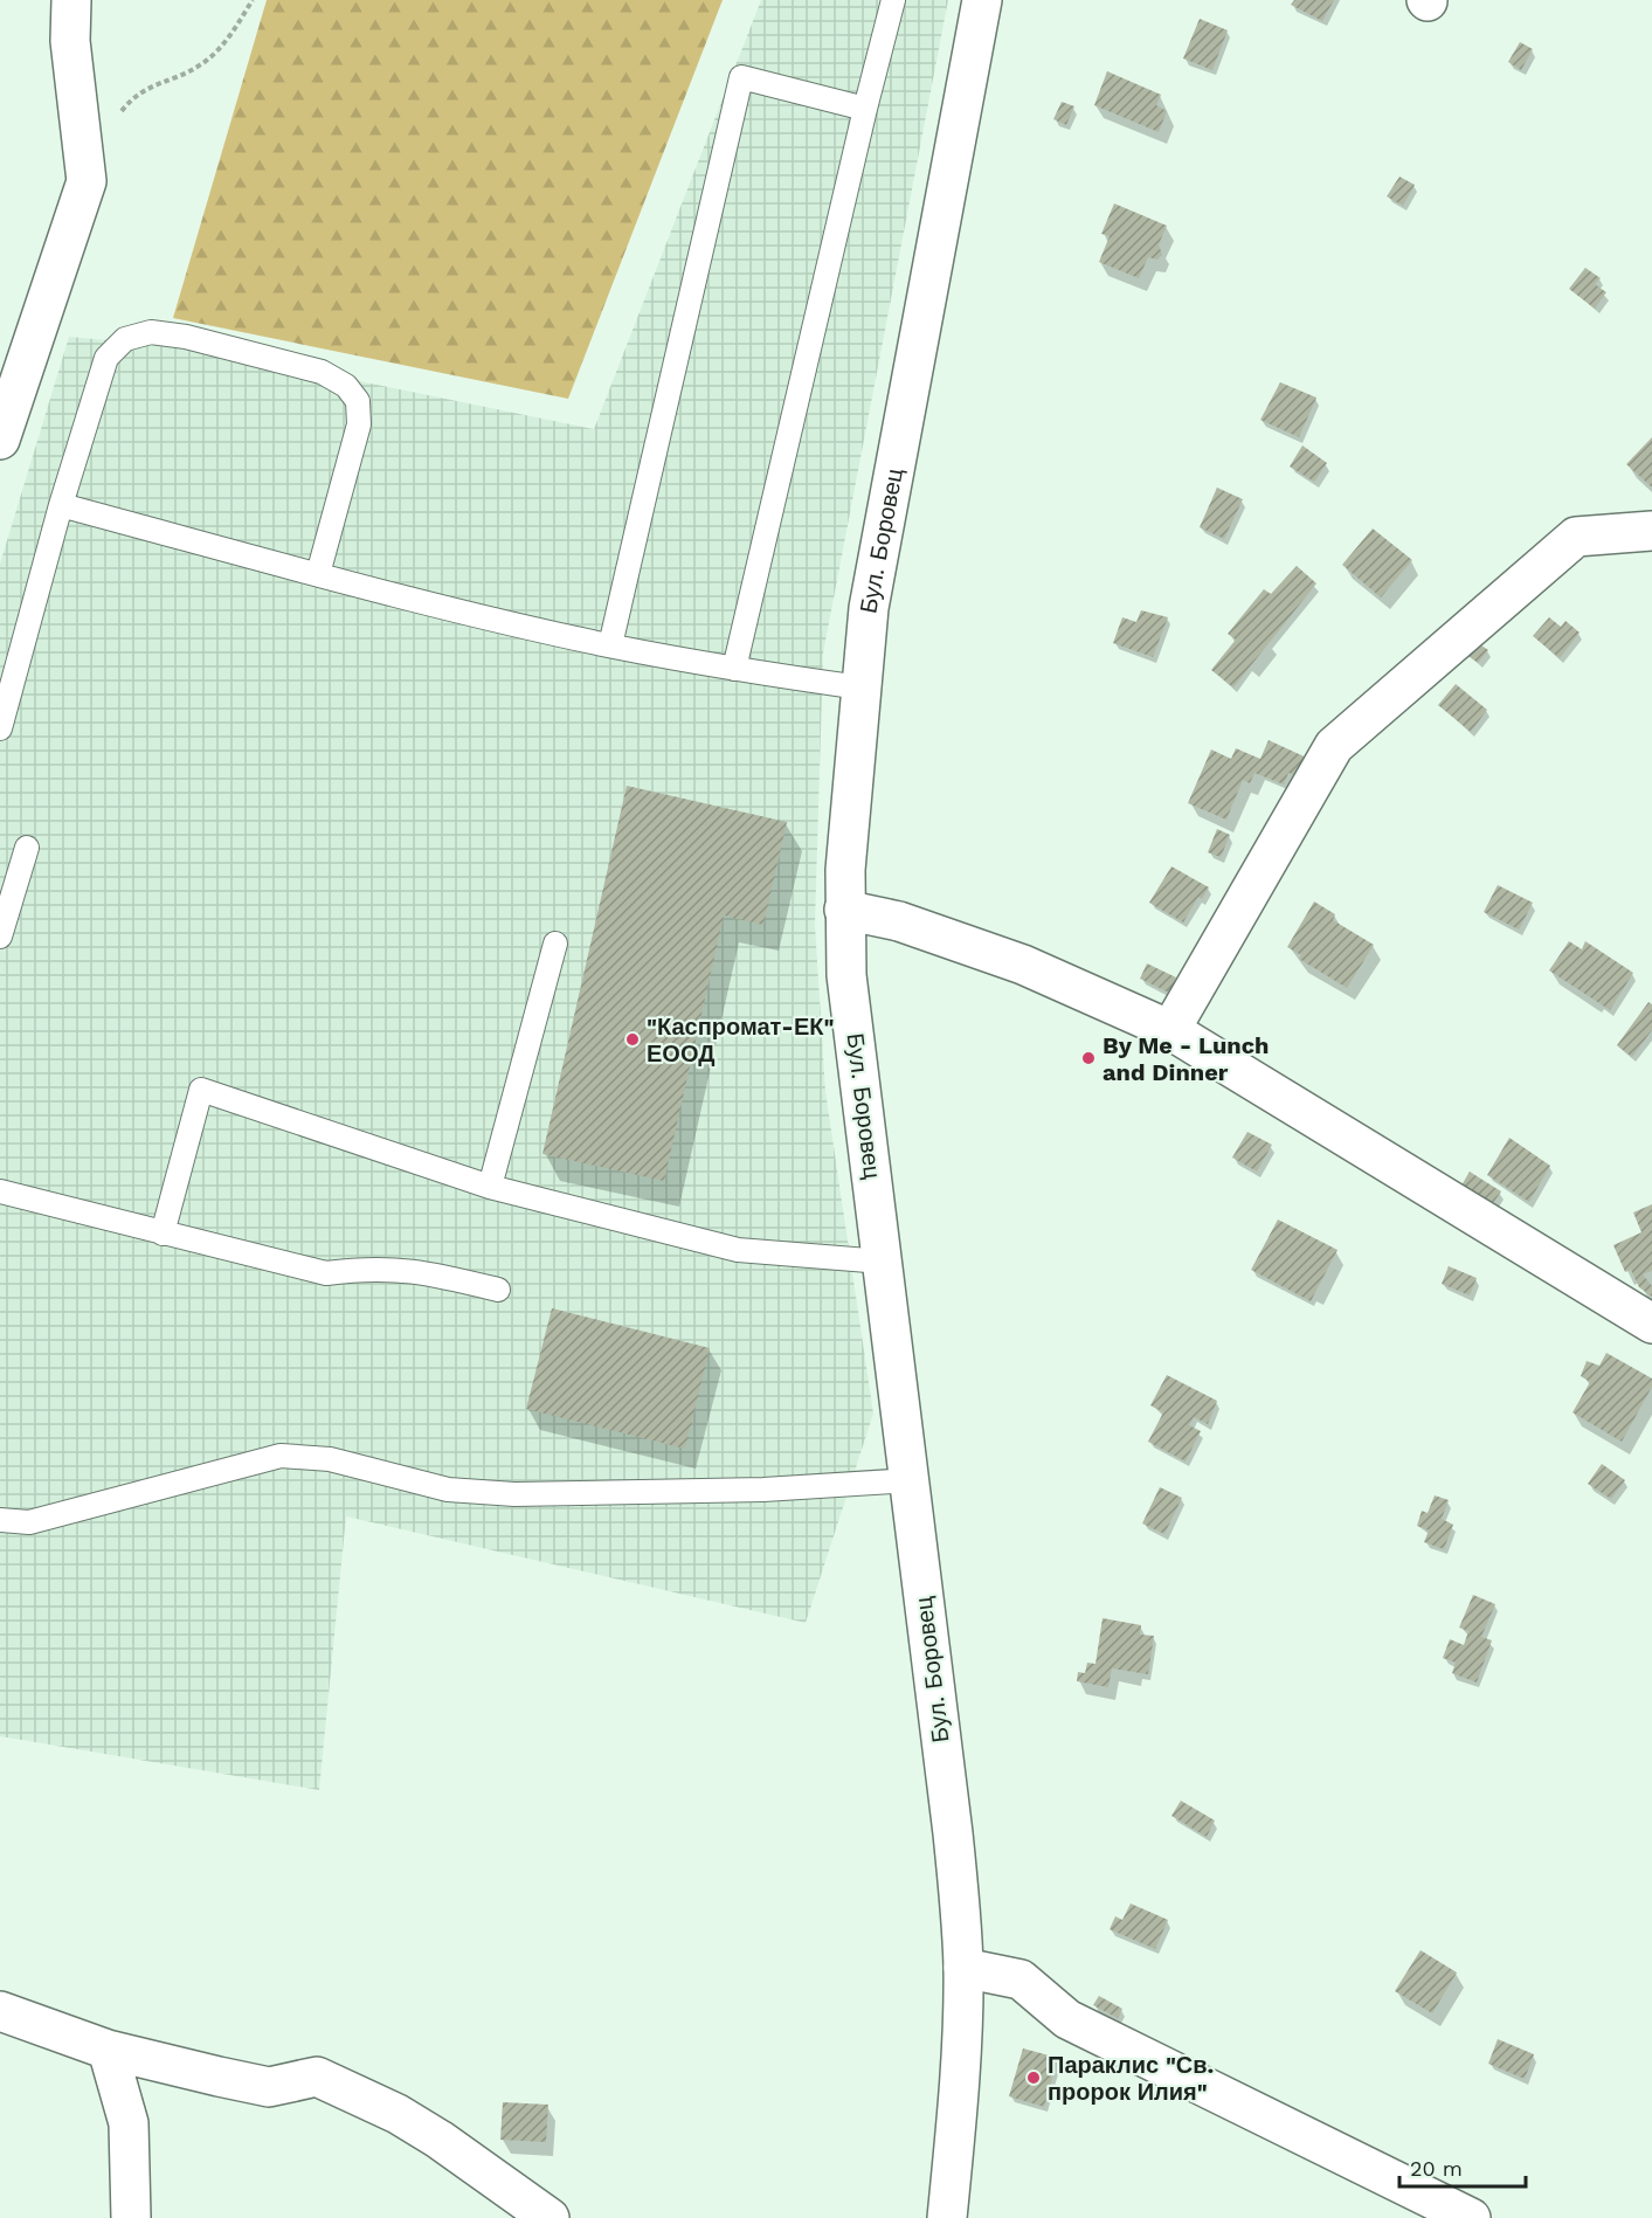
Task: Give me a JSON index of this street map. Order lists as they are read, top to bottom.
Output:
{
  "streets": {
    "street": ["Бул. Боровец"]
  },
  "places": ["\"Каспромат-ЕК\" ЕООД", "By Me - Lunch and Dinner", "Параклис \"Св. пророк Илия\""],
  "scale_bar": "20 m"
}
